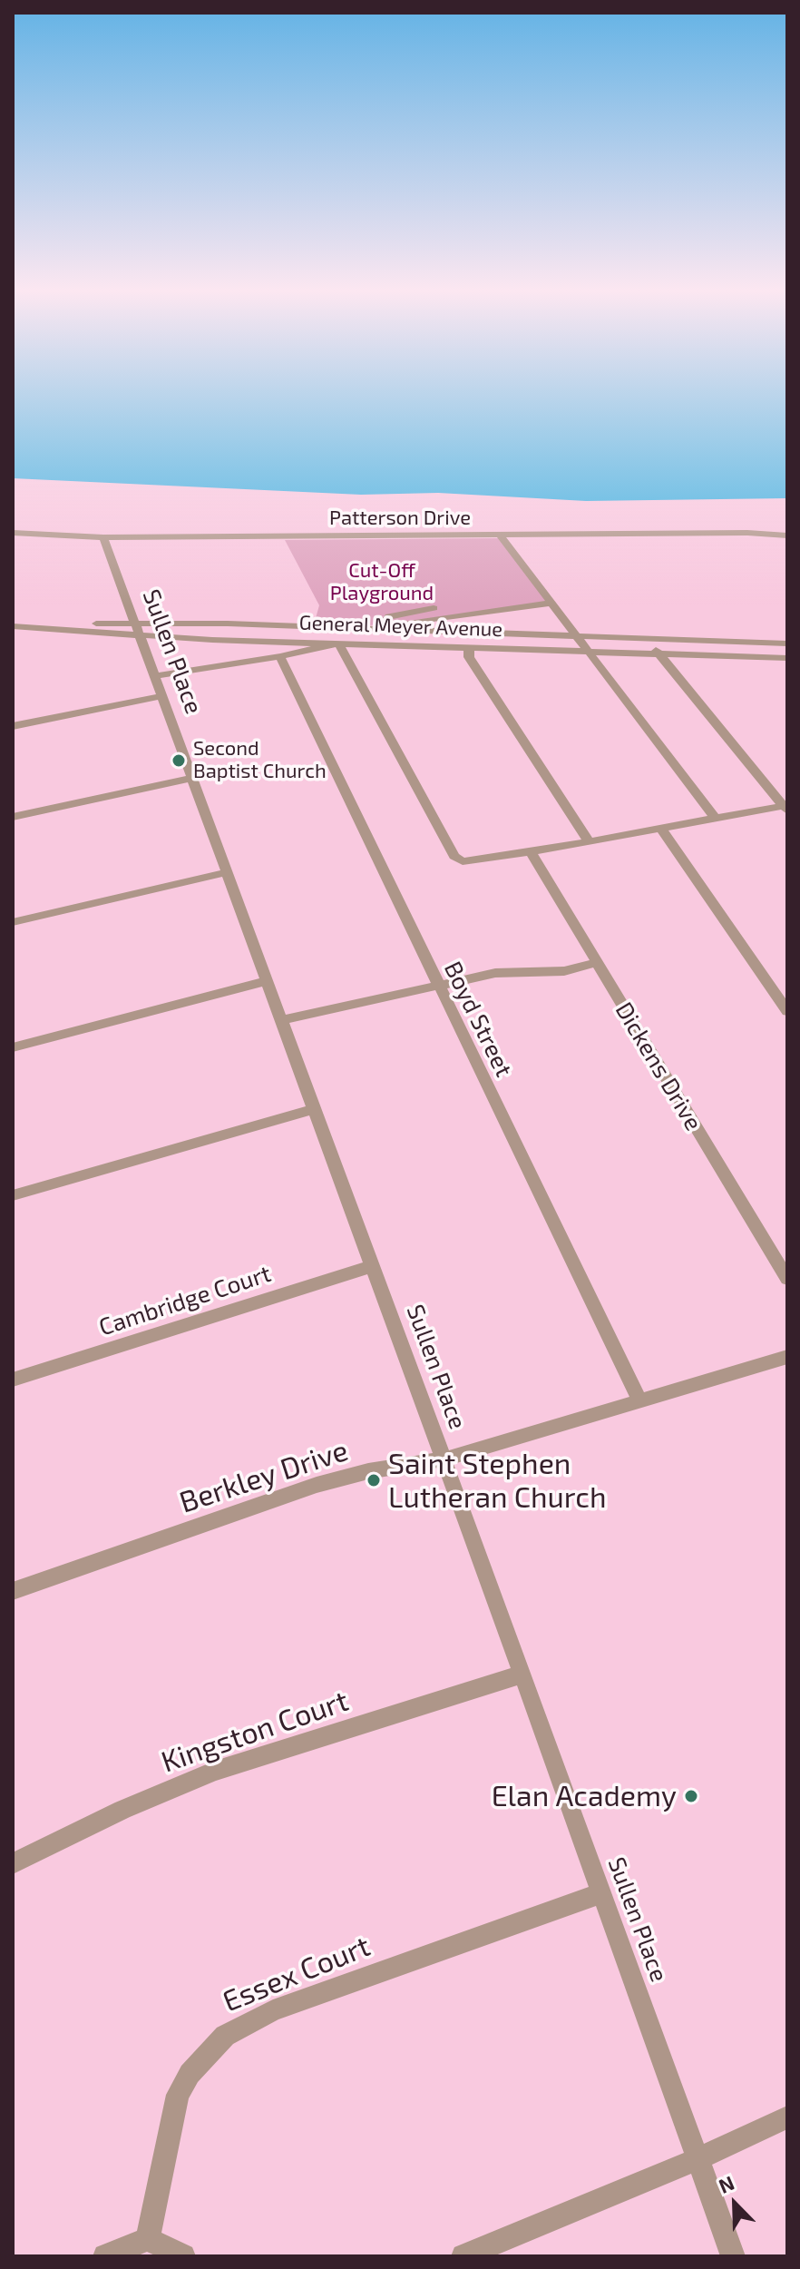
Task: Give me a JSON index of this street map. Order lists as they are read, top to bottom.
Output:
{
  "streets": {
    "street": [
      "Patterson Drive",
      "General Meyer Avenue",
      "Sullen Place",
      "Boyd Street",
      "Dickens Drive",
      "Cambridge Court",
      "Berkley Drive",
      "Kingston Court",
      "Essex Court"
    ]
  },
  "crossings": [
    ["Patterson Drive", "Sullen Place"],
    ["General Meyer Avenue", "Sullen Place"],
    ["Sullen Place", "Cambridge Court"],
    ["Sullen Place", "Berkley Drive"],
    ["Sullen Place", "Kingston Court"],
    ["Sullen Place", "Essex Court"],
    ["Boyd Street", "Berkley Drive"]
  ],
  "parks": ["Cut-Off Playground"],
  "places": ["Second Baptist Church", "Saint Stephen Lutheran Church", "Elan Academy"],
  "north": "top left"
}
